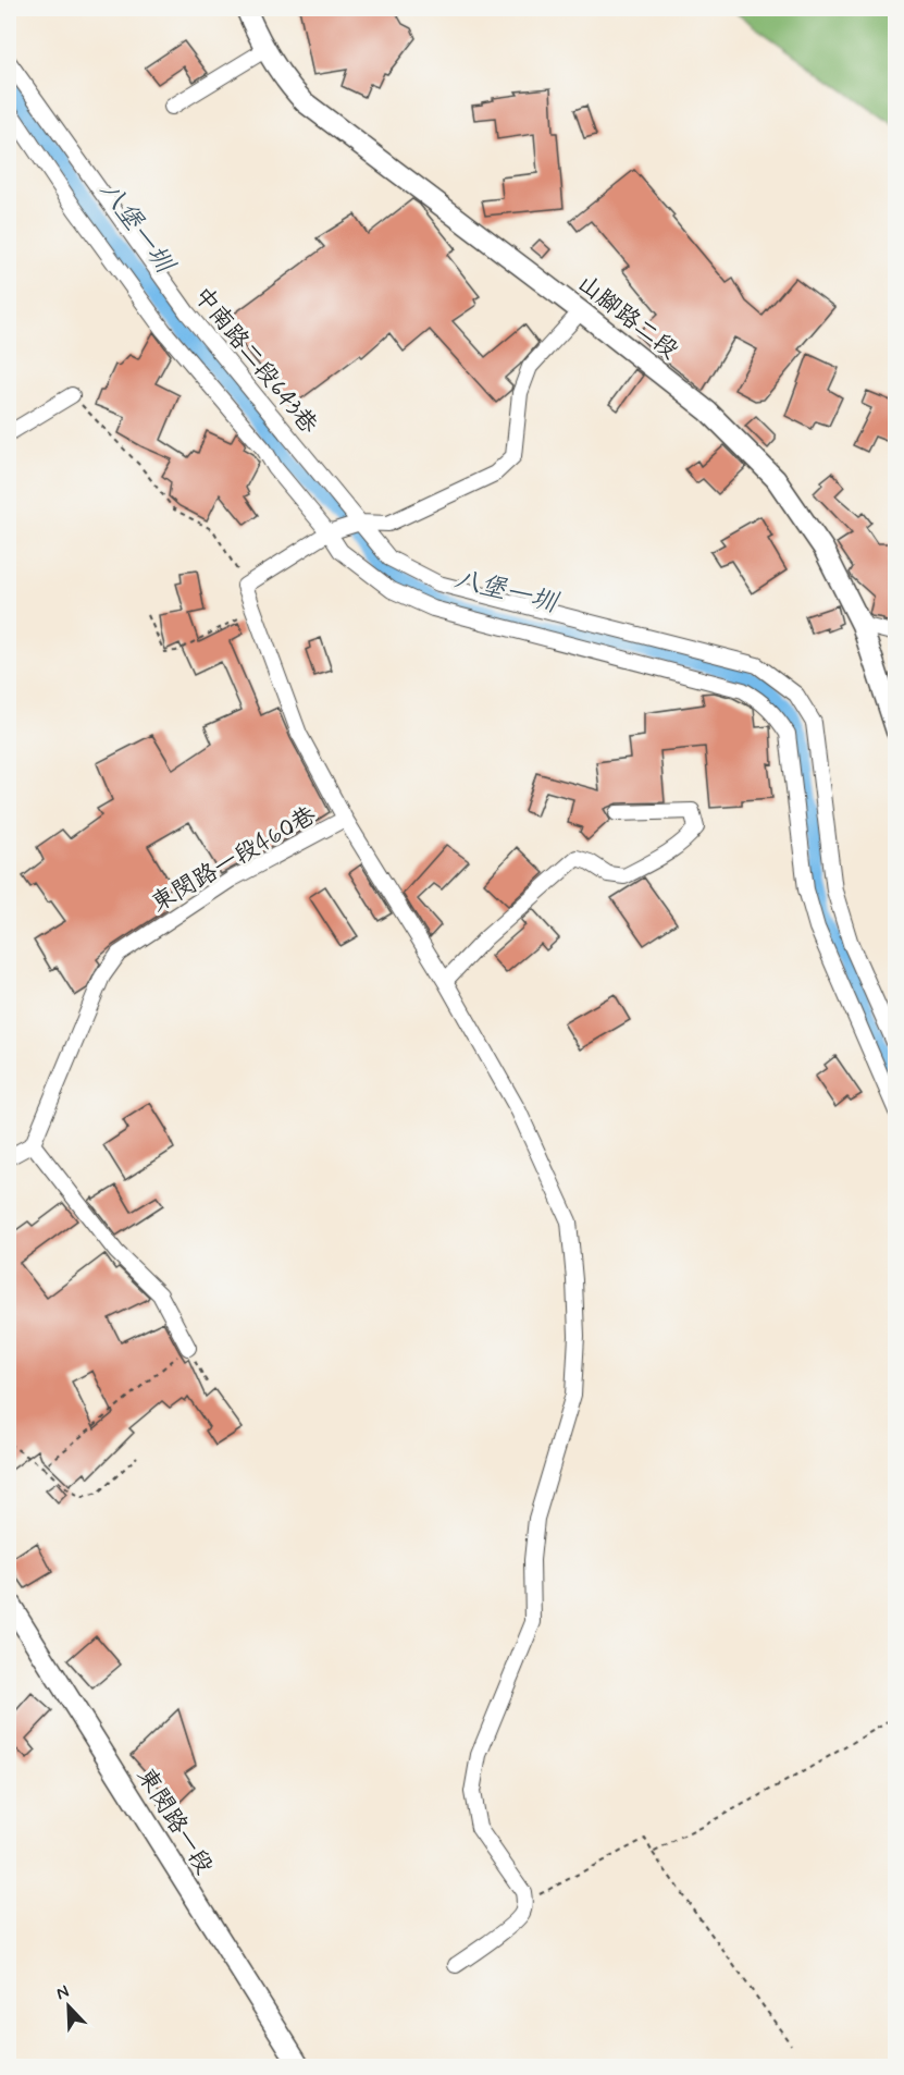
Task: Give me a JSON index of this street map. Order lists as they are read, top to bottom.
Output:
{
  "streets": {
    "main road": ["山腳路二段", "東閔路一段"],
    "street": ["中南路二段643巷", "東閔路一段460巷"]
  },
  "water": ["八堡一圳"],
  "north": "top left"
}
